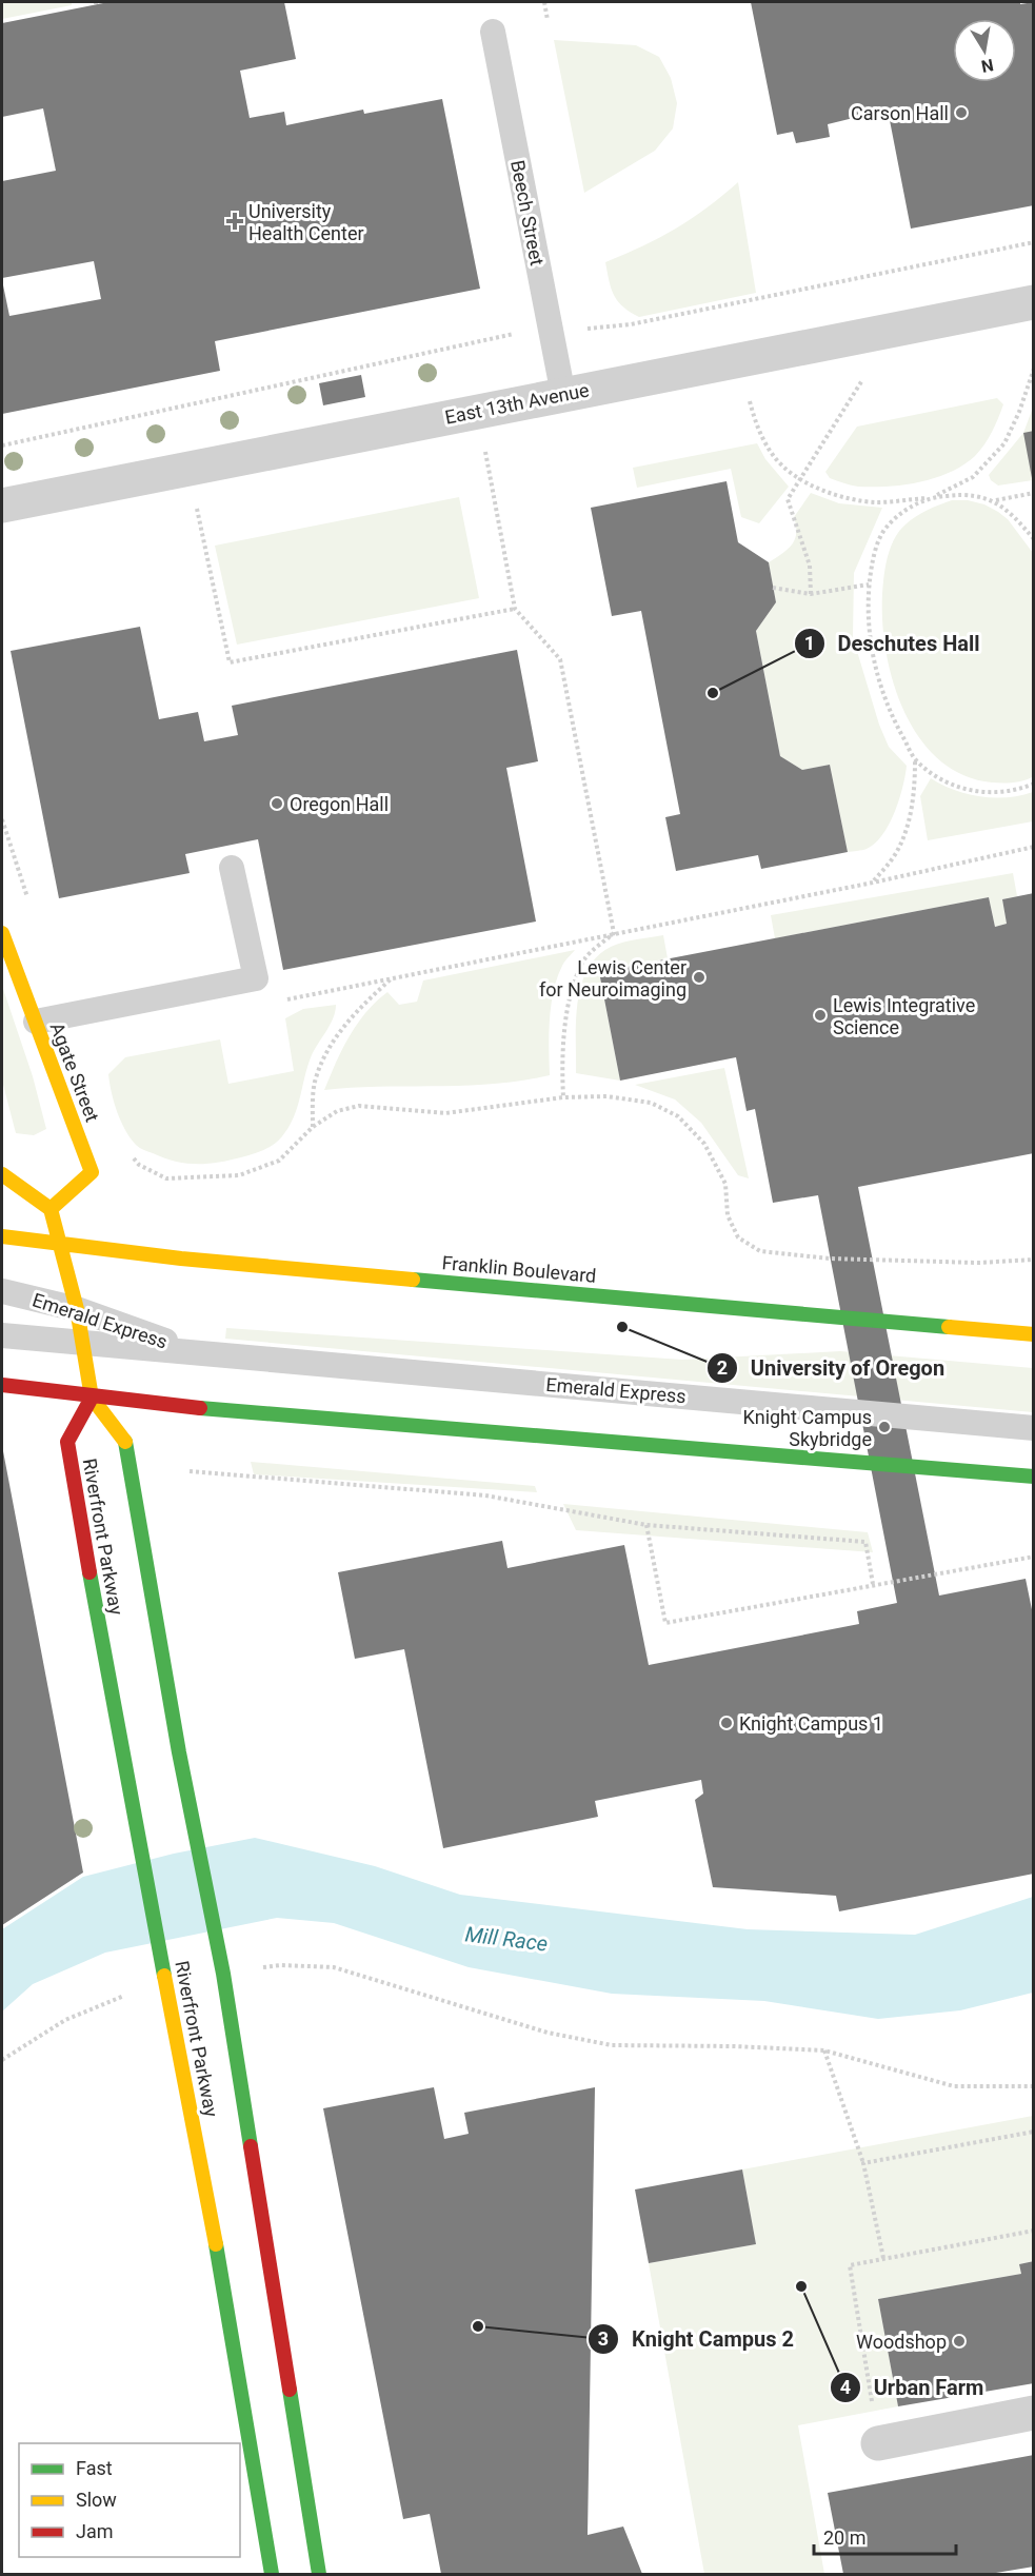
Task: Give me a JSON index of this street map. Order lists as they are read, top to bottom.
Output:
{
  "streets": {
    "street": [
      "East 13th Avenue",
      "Agate Street",
      "Franklin Boulevard",
      "Riverfront Parkway"
    ],
    "lane": ["Beech Street", "Emerald Express"]
  },
  "crossings": [
    ["Beech Street", "East 13th Avenue"]
  ],
  "water": ["Mill Race"],
  "places": {
    "other": [
      "Carson Hall",
      "Deschutes Hall",
      "Oregon Hall",
      "Lewis Center for Neuroimaging",
      "Lewis Integrative Science",
      "University of Oregon",
      "Knight Campus Skybridge",
      "Knight Campus 1",
      "Urban Farm",
      "Knight Campus 2",
      "Woodshop"
    ],
    "health": ["University Health Center"]
  },
  "legend": ["Fast", "Slow", "Jam"],
  "scale_bar": "20 m",
  "north": "bottom"
}
